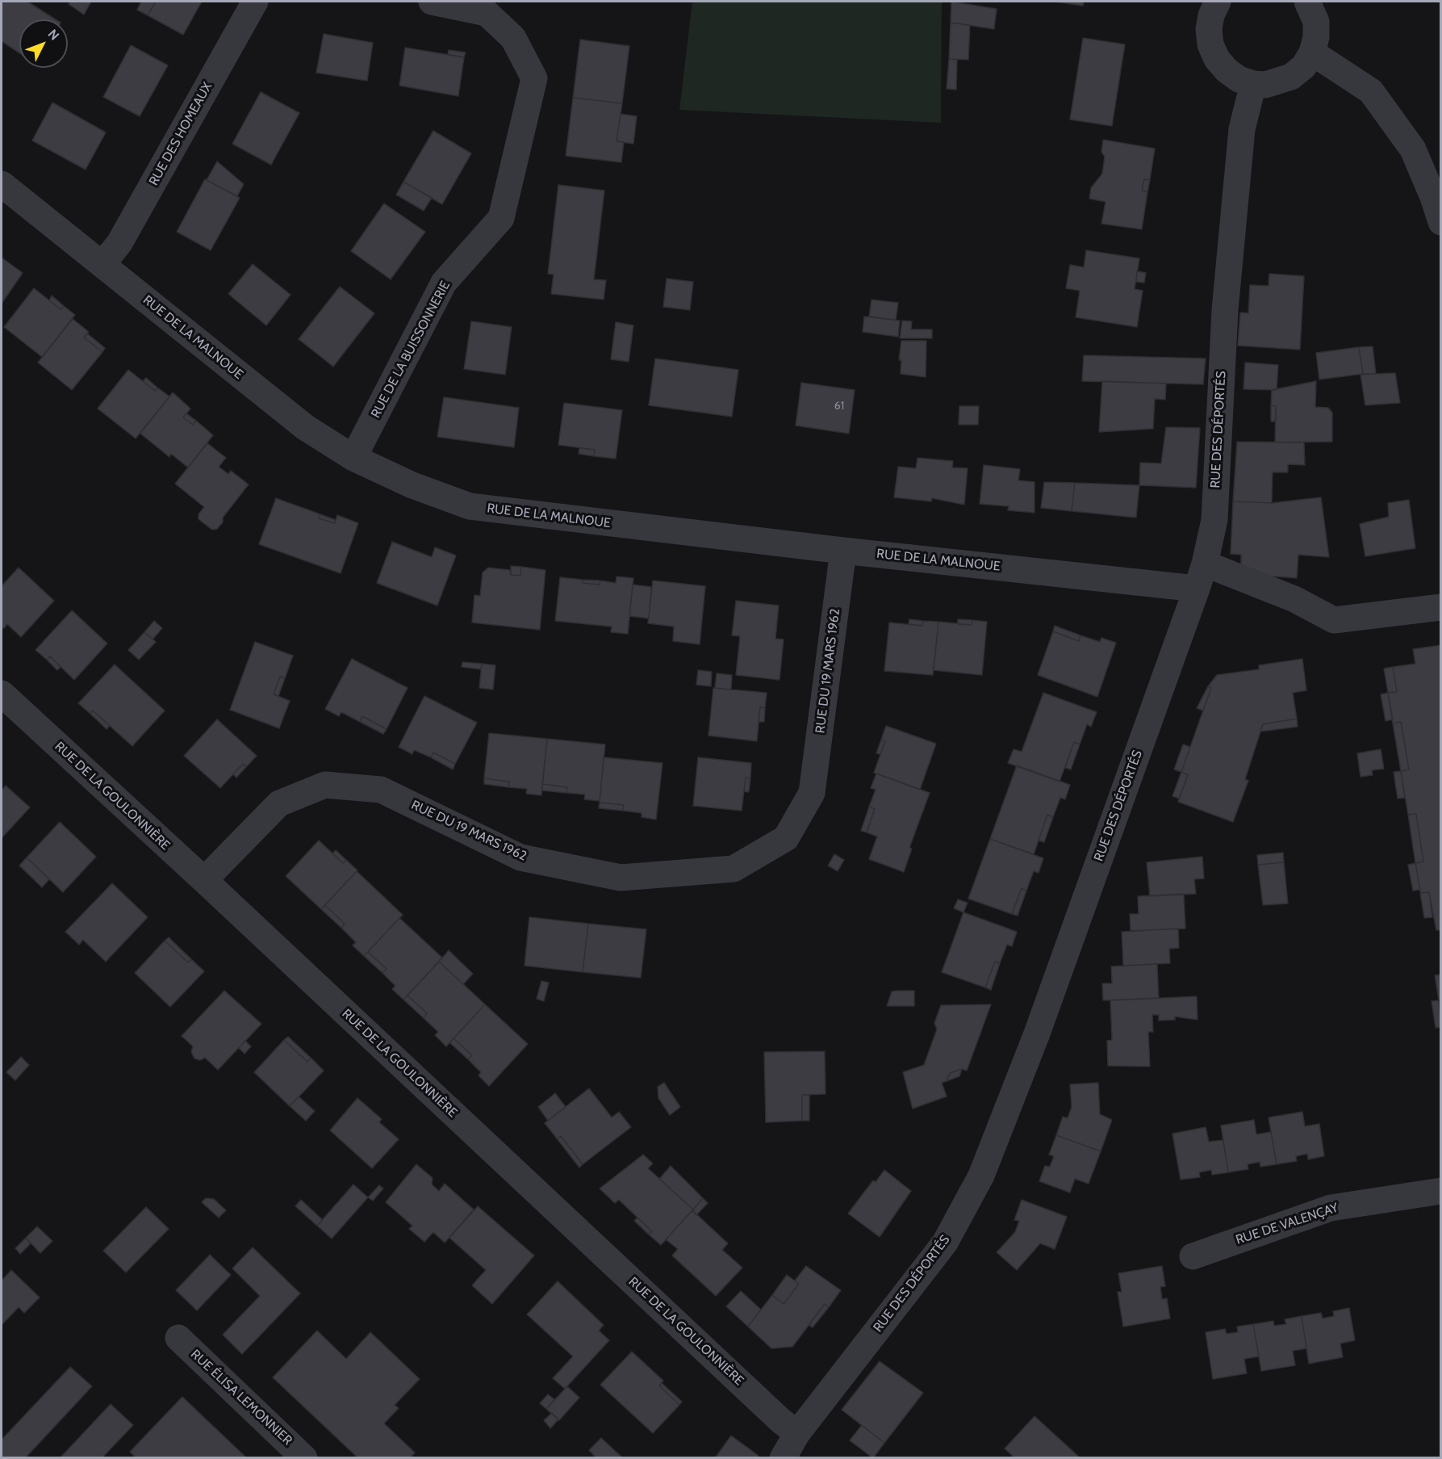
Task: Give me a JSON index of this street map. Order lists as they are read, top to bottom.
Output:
{
  "streets": {
    "street": [
      "RUE DES HOMEAUX",
      "RUE DE LA MALNOUE",
      "RUE DE LA BUISSONNERIE",
      "RUE DES DÉPORTÉS",
      "RUE DU 19 MARS 1962",
      "RUE DE LA GOULONNIÈRE",
      "RUE DE VALENÇAY",
      "RUE ÉLISA LEMONNIER"
    ]
  },
  "crossings": [
    ["RUE DES HOMEAUX", "RUE DE LA MALNOUE"],
    ["RUE DE LA MALNOUE", "RUE DE LA BUISSONNERIE"],
    ["RUE DE LA MALNOUE", "RUE DES DÉPORTÉS"],
    ["RUE DE LA MALNOUE", "RUE DU 19 MARS 1962"],
    ["RUE DES DÉPORTÉS", "RUE DE LA GOULONNIÈRE"],
    ["RUE DU 19 MARS 1962", "RUE DE LA GOULONNIÈRE"]
  ],
  "house_numbers": ["61"],
  "north": "top right"
}
